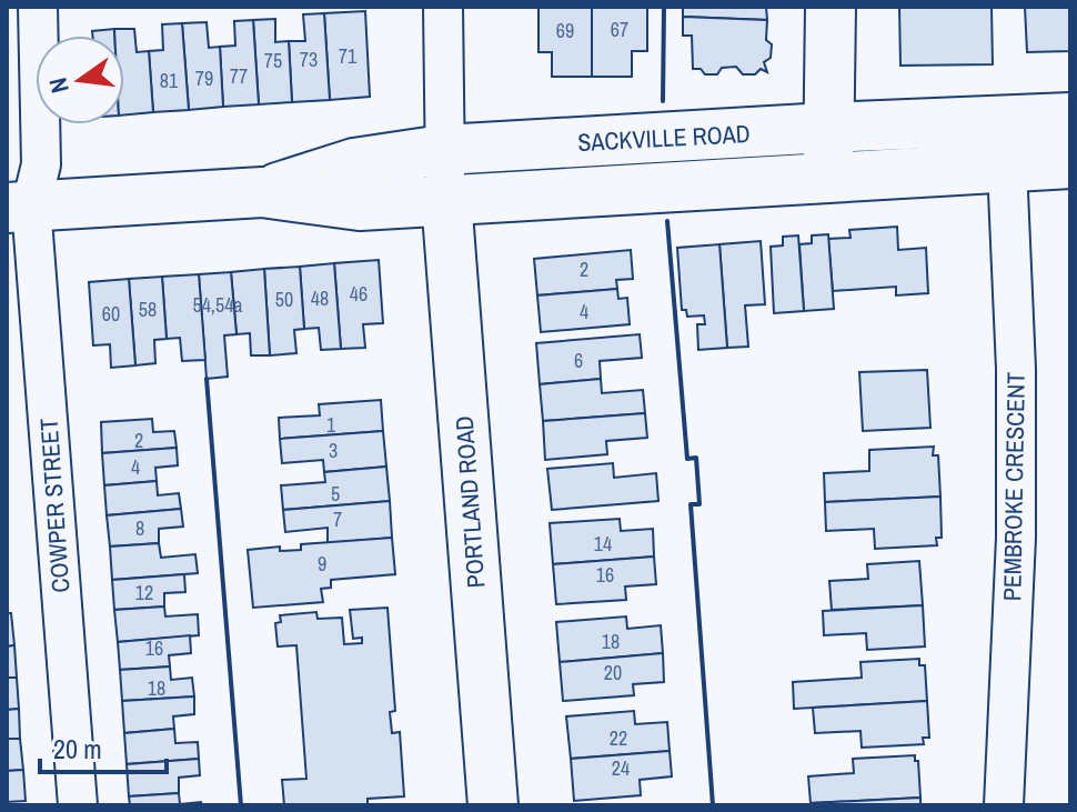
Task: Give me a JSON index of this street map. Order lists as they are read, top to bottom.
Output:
{
  "streets": {
    "main road": ["SACKVILLE ROAD", "PORTLAND ROAD"],
    "street": ["PEMBROKE CRESCENT", "COWPER STREET"]
  },
  "crossings": [
    ["SACKVILLE ROAD", "PEMBROKE CRESCENT"],
    ["SACKVILLE ROAD", "PORTLAND ROAD"],
    ["SACKVILLE ROAD", "COWPER STREET"]
  ],
  "house_numbers": [
    "67",
    "69",
    "71",
    "73",
    "75",
    "77",
    "79",
    "81",
    "2",
    "46",
    "48",
    "50",
    "54,54a",
    "58",
    "4",
    "60",
    "6",
    "1",
    "2",
    "3",
    "4",
    "5",
    "7",
    "8",
    "14",
    "9",
    "16",
    "12",
    "18",
    "16",
    "20",
    "18",
    "22",
    "24"
  ],
  "scale_bar": "20 m",
  "north": "left"
}
